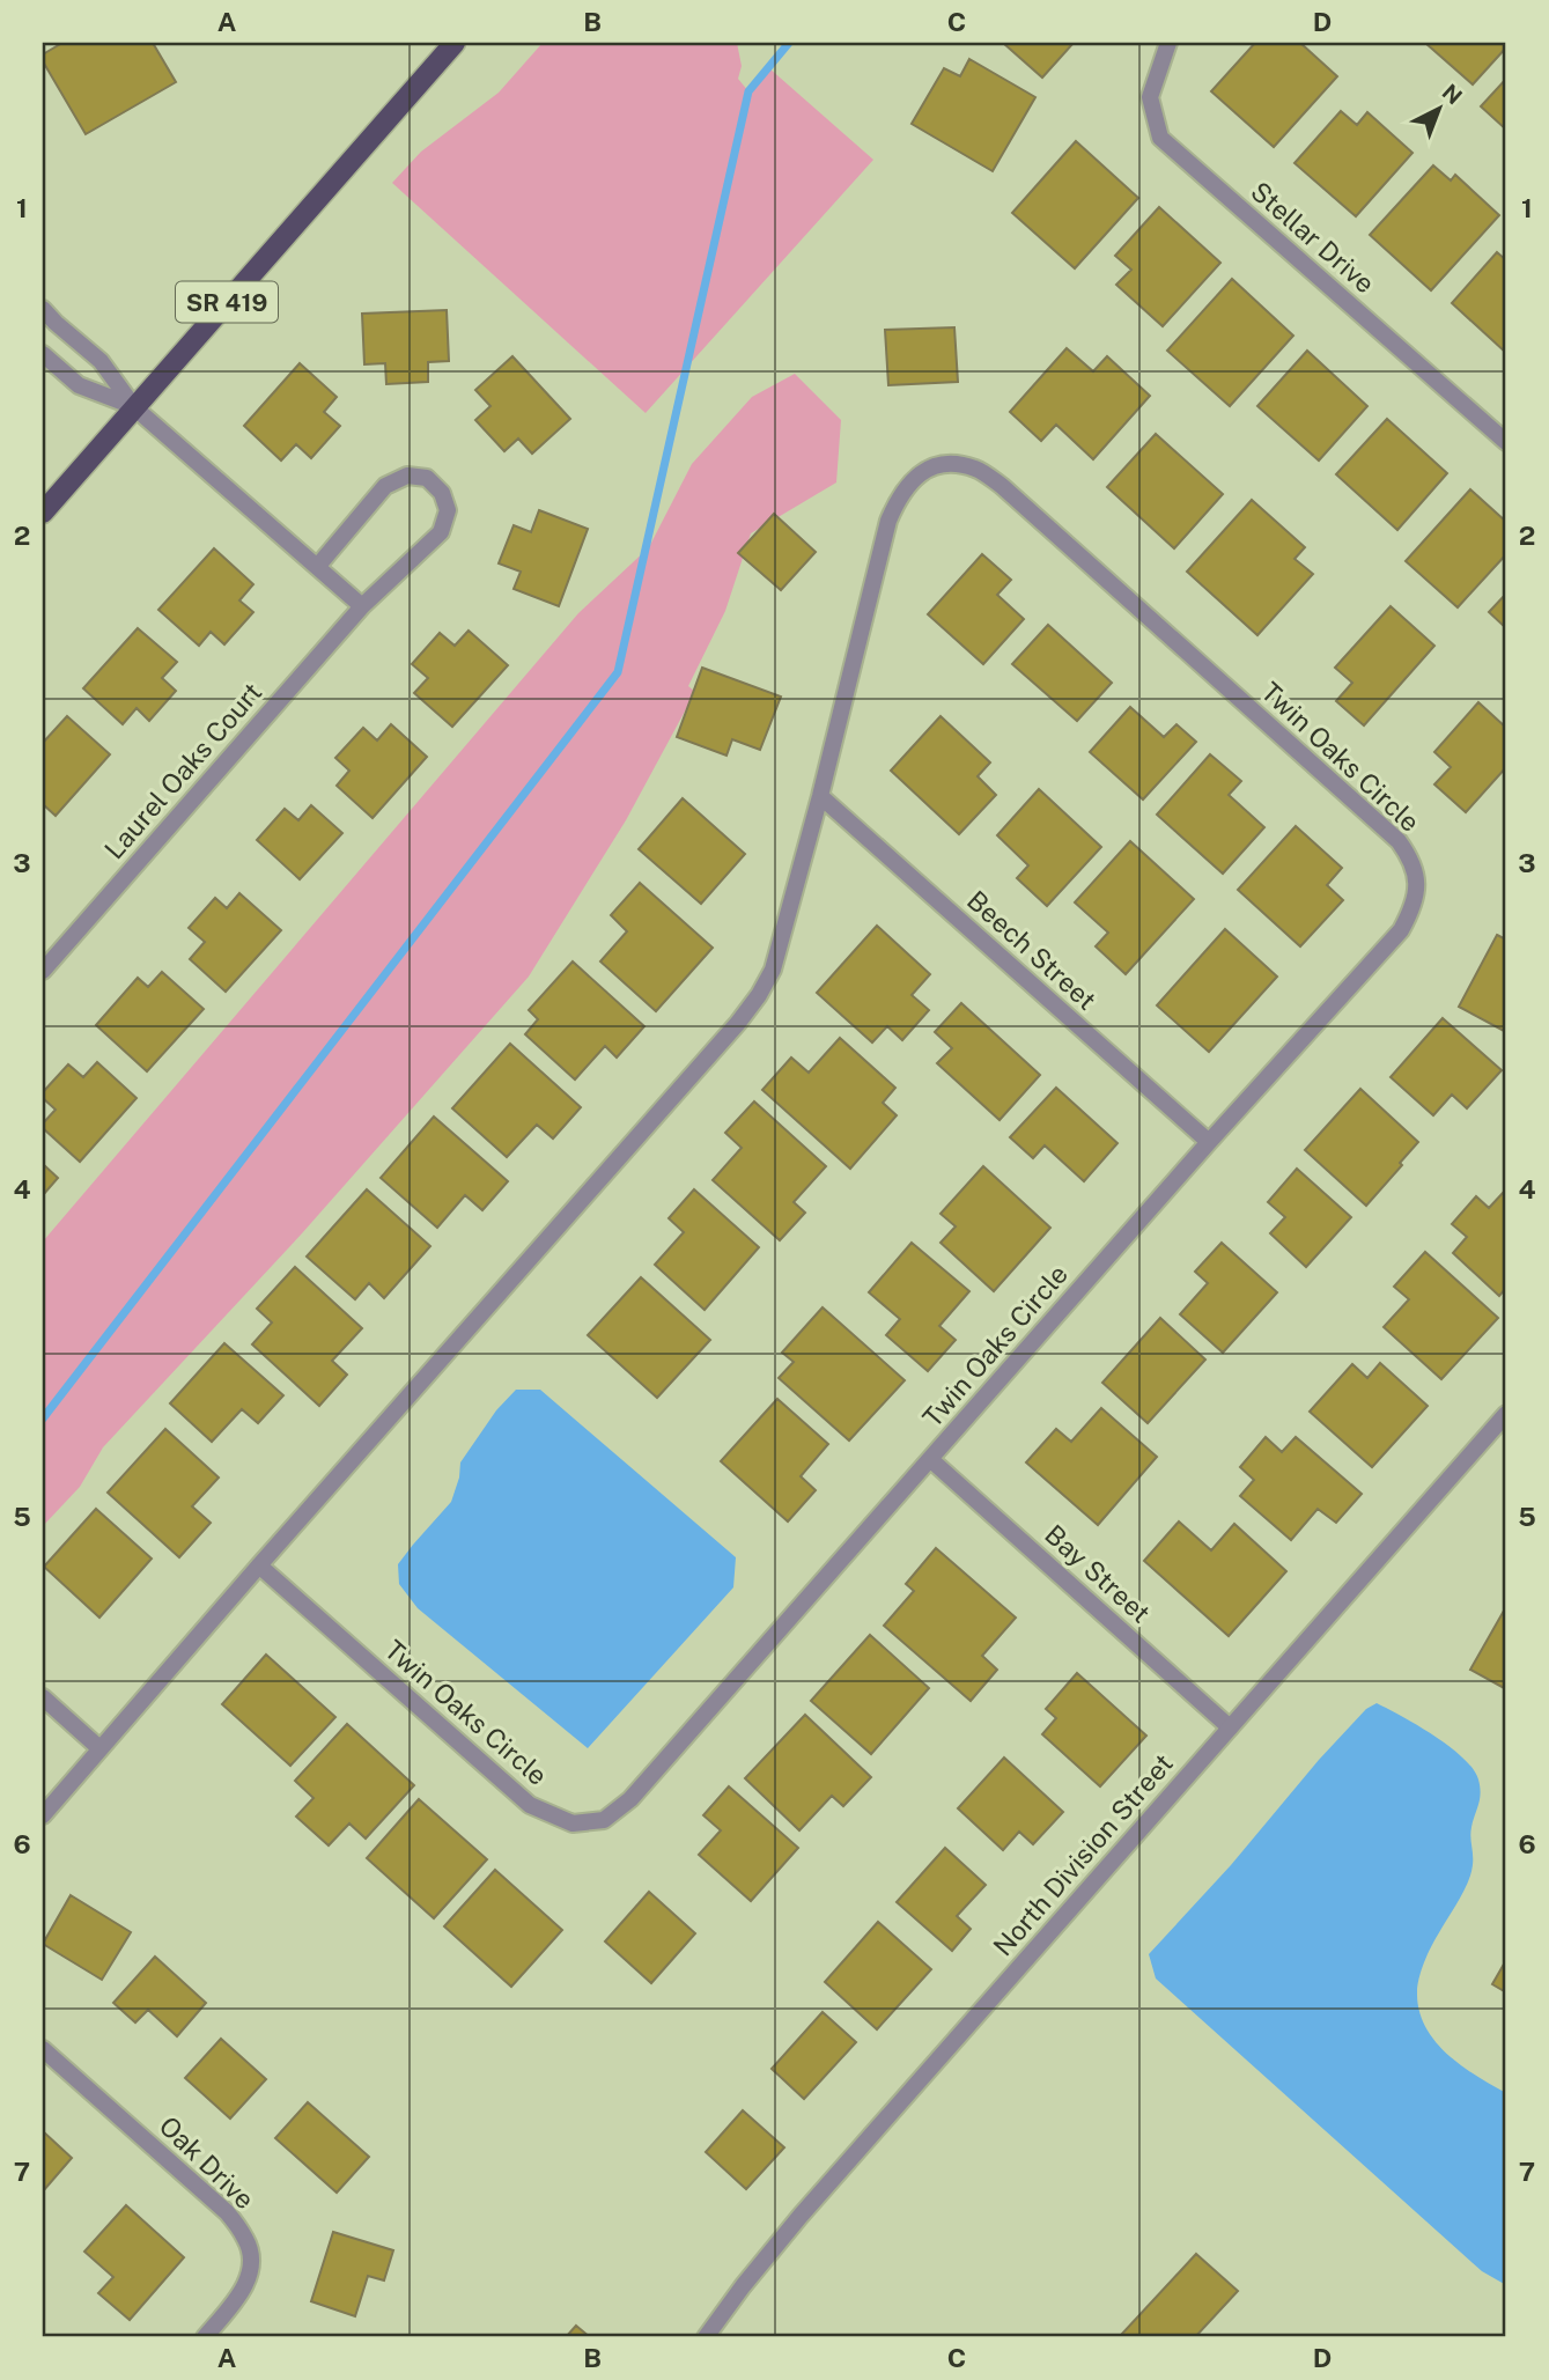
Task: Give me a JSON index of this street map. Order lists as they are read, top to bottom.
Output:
{
  "streets": {
    "main road": ["SR 419"],
    "street": [
      "Stellar Drive",
      "Twin Oaks Circle",
      "Laurel Oaks Court",
      "Beech Street",
      "Bay Street",
      "North Division Street",
      "Oak Drive"
    ]
  },
  "crossings": [
    ["Twin Oaks Circle", "Beech Street"],
    ["Twin Oaks Circle", "Bay Street"],
    ["Bay Street", "North Division Street"]
  ],
  "north": "top right",
  "grid": {
    "columns": [
      "A",
      "B",
      "C",
      "D"
    ],
    "rows": [
      "1",
      "2",
      "3",
      "4",
      "5",
      "6",
      "7"
    ]
  }
}
